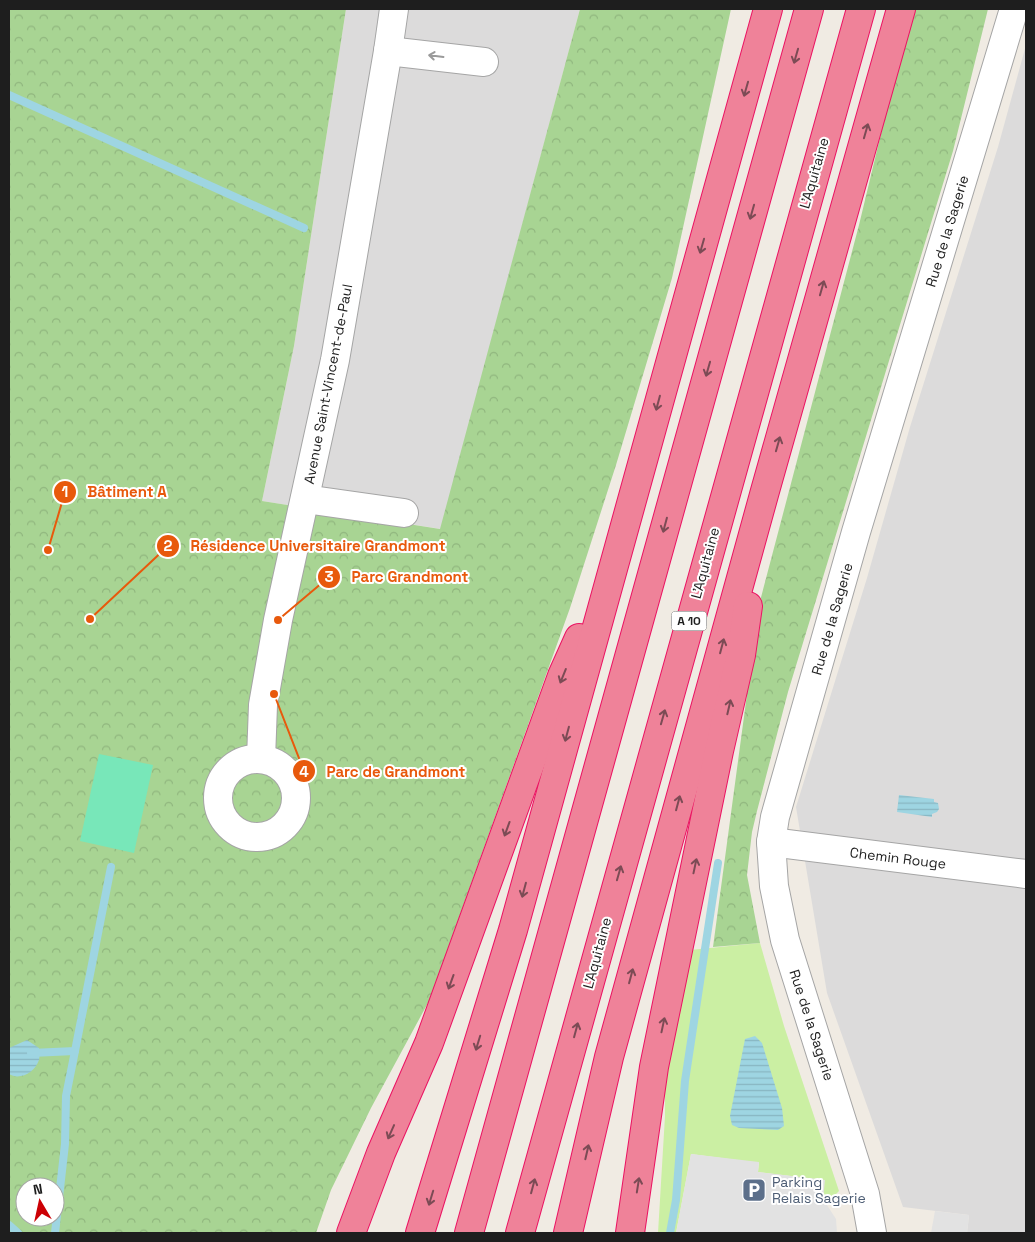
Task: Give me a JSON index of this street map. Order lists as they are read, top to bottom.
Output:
{
  "streets": {
    "highway": ["L'Aquitaine", "A 10"],
    "street": ["Rue de la Sagerie", "Avenue Saint-Vincent-de-Paul", "Chemin Rouge"]
  },
  "crossings": [
    ["Rue de la Sagerie", "Chemin Rouge"]
  ],
  "places": {
    "other": [
      "Bâtiment A",
      "Résidence Universitaire Grandmont",
      "Parc Grandmont",
      "Parc de Grandmont"
    ],
    "parking": ["Parking Relais Sagerie"]
  },
  "north": "top"
}
